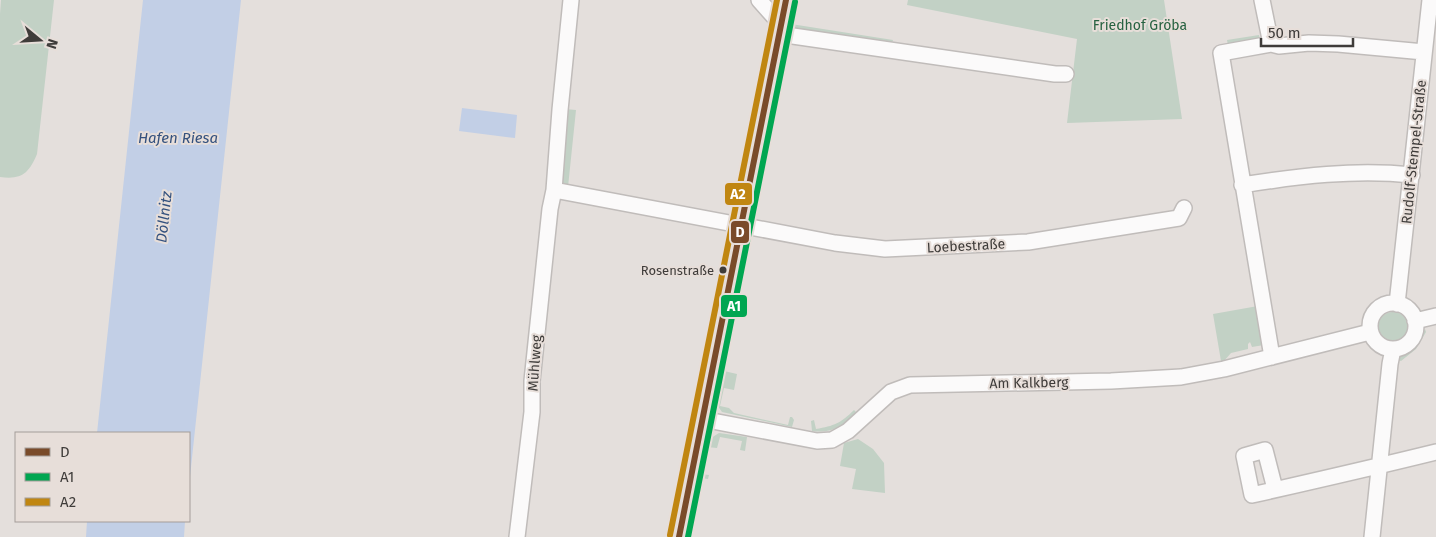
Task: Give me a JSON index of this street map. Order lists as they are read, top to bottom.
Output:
{
  "streets": {
    "street": [
      "Rudolf-Stempel-Straße",
      "Loebestraße",
      "Mühlweg",
      "Am Kalkberg"
    ]
  },
  "crossings": [
    ["Rudolf-Stempel-Straße", "Am Kalkberg"]
  ],
  "water": ["Hafen Riesa", "Döllnitz"],
  "parks": ["Friedhof Gröba"],
  "places": ["Rosenstraße"],
  "lines": ["transit line D", "transit line A2", "transit line A1"],
  "legend": ["D", "A1", "A2"],
  "scale_bar": "50 m",
  "north": "right"
}
